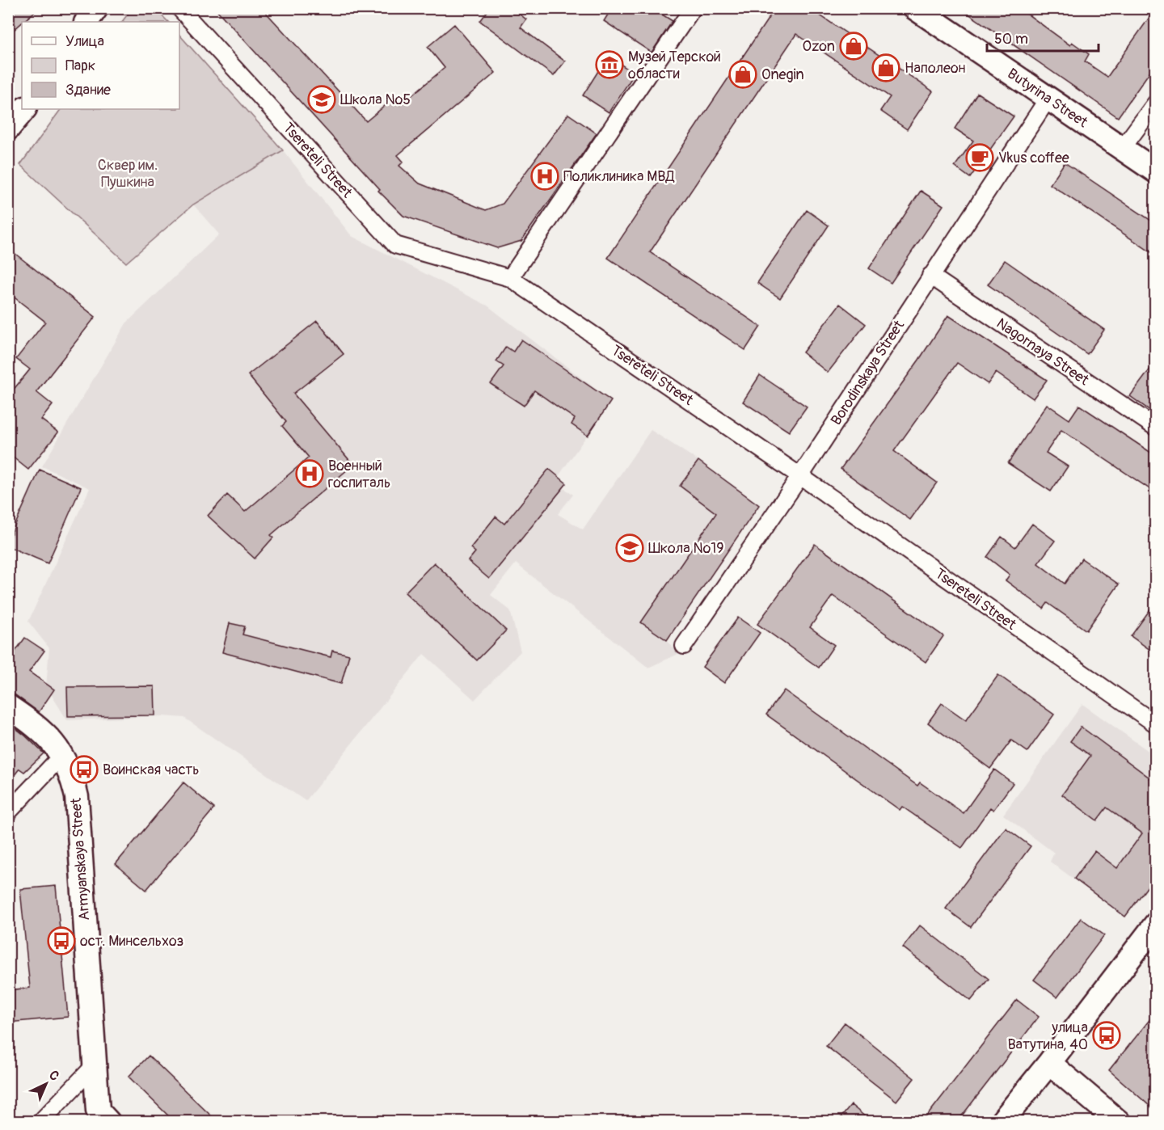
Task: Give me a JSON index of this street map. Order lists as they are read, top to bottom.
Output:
{
  "streets": {
    "main road": ["Butyrina Street", "Armyanskaya Street"],
    "street": ["Tsereteli Street", "Nagornaya Street", "Borodinskaya Street"]
  },
  "crossings": [
    ["Butyrina Street", "Borodinskaya Street"],
    ["Tsereteli Street", "Borodinskaya Street"],
    ["Nagornaya Street", "Borodinskaya Street"]
  ],
  "parks": ["Сквер им. Пушкина"],
  "places": {
    "shop": ["Ozon", "Наполеон", "Onegin"],
    "museum": ["Музей Терской области"],
    "school or university": ["Школа №5", "Школа №19"],
    "cafe": ["Vkus coffee"],
    "hospital": ["Поликлиника МВД", "Военный госпиталь"],
    "bus stop": ["Воинская часть", "ост. Минсельхоз", "улица Ватутина, 40"]
  },
  "legend": ["Улица", "Парк", "Здание"],
  "scale_bar": "50 m",
  "north": "top right"
}
